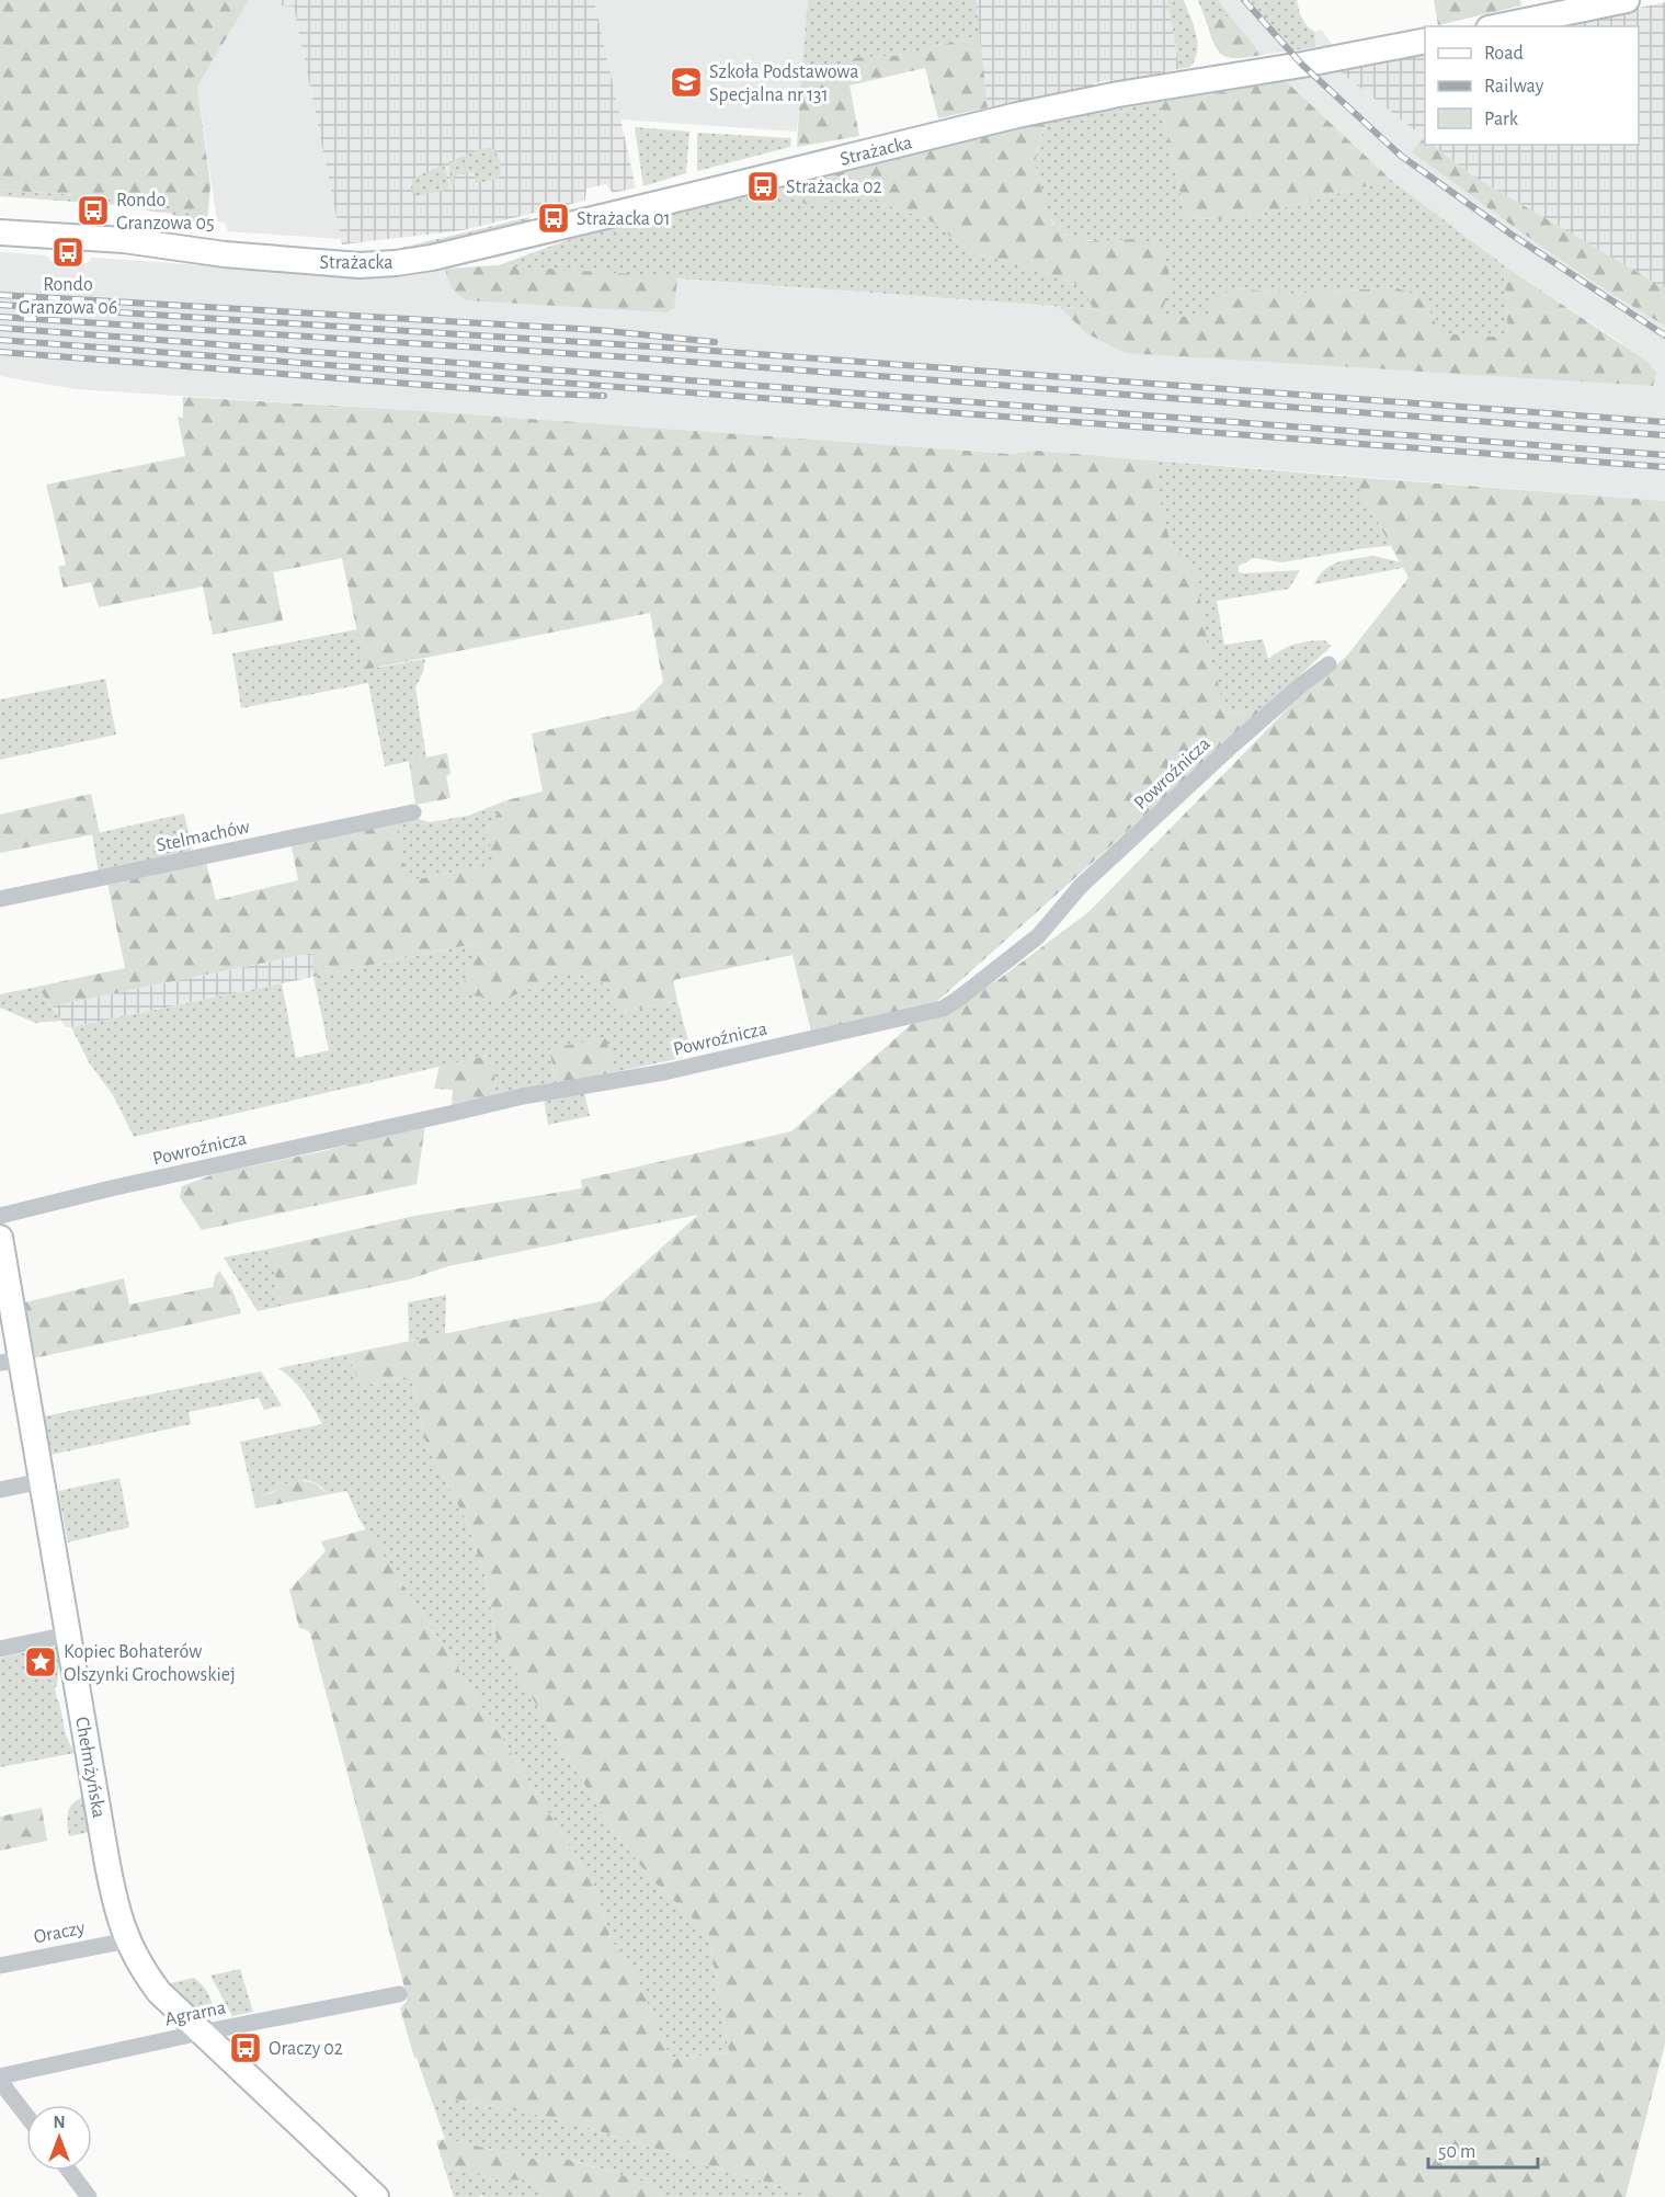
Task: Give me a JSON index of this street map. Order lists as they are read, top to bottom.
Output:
{
  "streets": {
    "main road": ["Strażacka", "Chełmżyńska"],
    "street": [
      "Powroźnicza",
      "Stelmachów",
      "Oraczy",
      "Agrarna"
    ]
  },
  "crossings": [
    ["Chełmżyńska", "Oraczy"],
    ["Chełmżyńska", "Agrarna"]
  ],
  "places": {
    "school or university": ["Szkoła Podstawowa Specjalna nr 131"],
    "bus stop": [
      "Strażacka 02",
      "Rondo Granzowa 05",
      "Strażacka 01",
      "Rondo Granzowa 06",
      "Oraczy 02"
    ],
    "place": ["Kopiec Bohaterów Olszynki Grochowskiej"]
  },
  "legend": ["Road", "Railway", "Park"],
  "scale_bar": "50 m",
  "north": "top"
}
